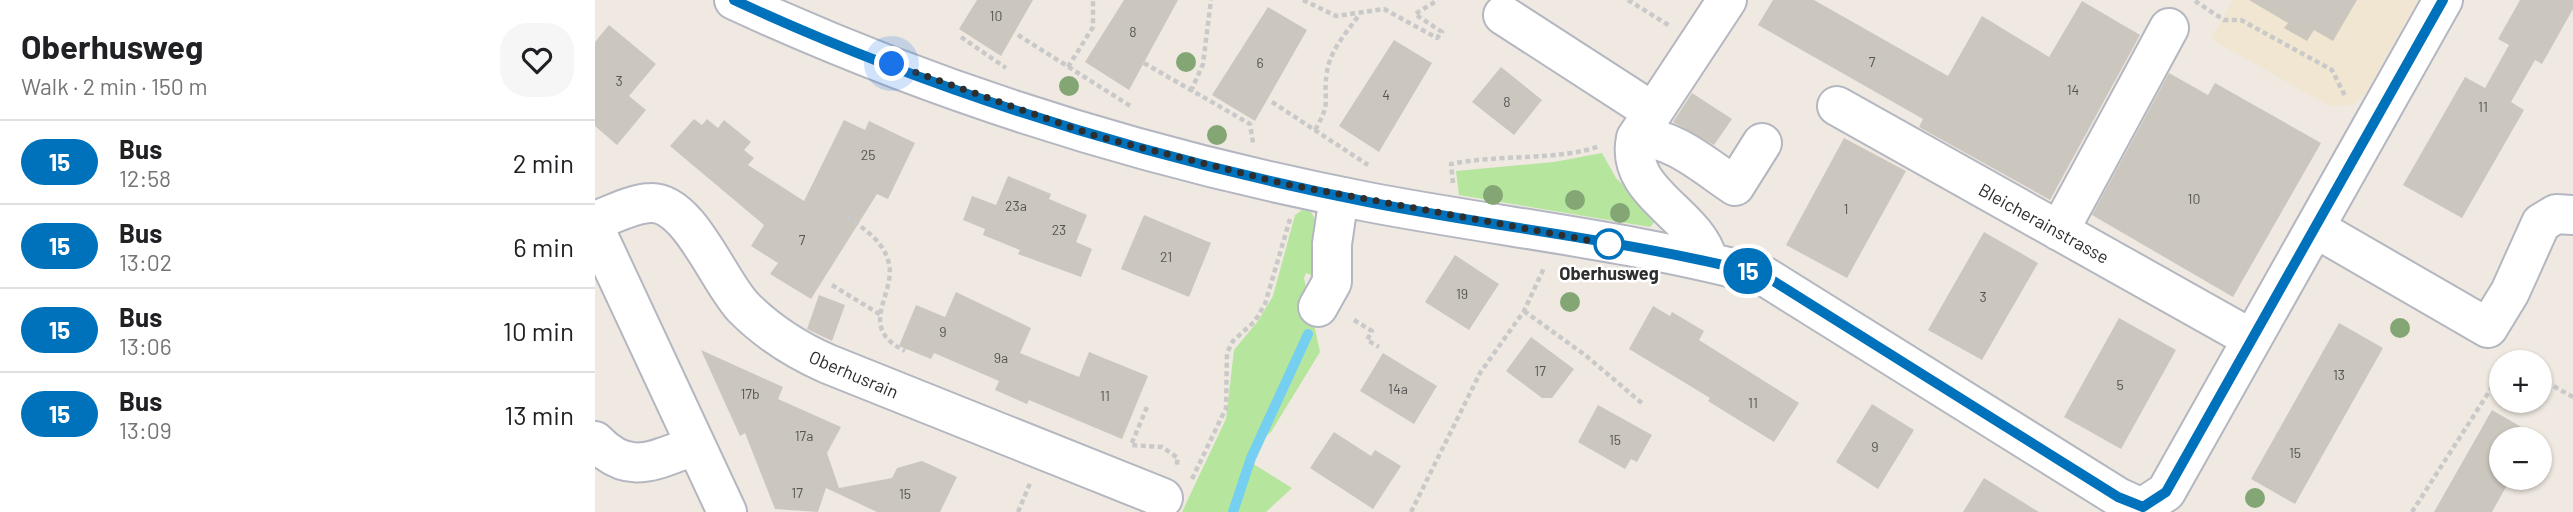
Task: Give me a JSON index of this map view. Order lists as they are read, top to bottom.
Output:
{
  "streets": {
    "street": ["Bleicherainstrasse", "Oberhusrain"]
  },
  "places": ["Oberhusweg"],
  "lines": ["bus line 15"],
  "house_numbers": [
    "10",
    "8",
    "7",
    "6",
    "3",
    "14",
    "4",
    "8",
    "11",
    "25",
    "10",
    "23a",
    "1",
    "23",
    "7",
    "21",
    "19",
    "3",
    "9",
    "9a",
    "17",
    "13",
    "5",
    "14a",
    "17b",
    "11",
    "11",
    "17a",
    "15",
    "9",
    "15",
    "17",
    "15"
  ],
  "page": {
    "heading": ["Oberhusweg", "Walk · 2 min · 150 m"],
    "on_map": "15",
    "list": [
      {
        "mark": "15",
        "name": "Bus",
        "note": "12:58",
        "value": "2 min"
      },
      {
        "mark": "15",
        "name": "Bus",
        "note": "13:02",
        "value": "6 min"
      },
      {
        "mark": "15",
        "name": "Bus",
        "note": "13:06",
        "value": "10 min"
      },
      {
        "mark": "15",
        "name": "Bus",
        "note": "13:09",
        "value": "13 min"
      }
    ],
    "map_buttons": ["+", "−"]
  }
}
